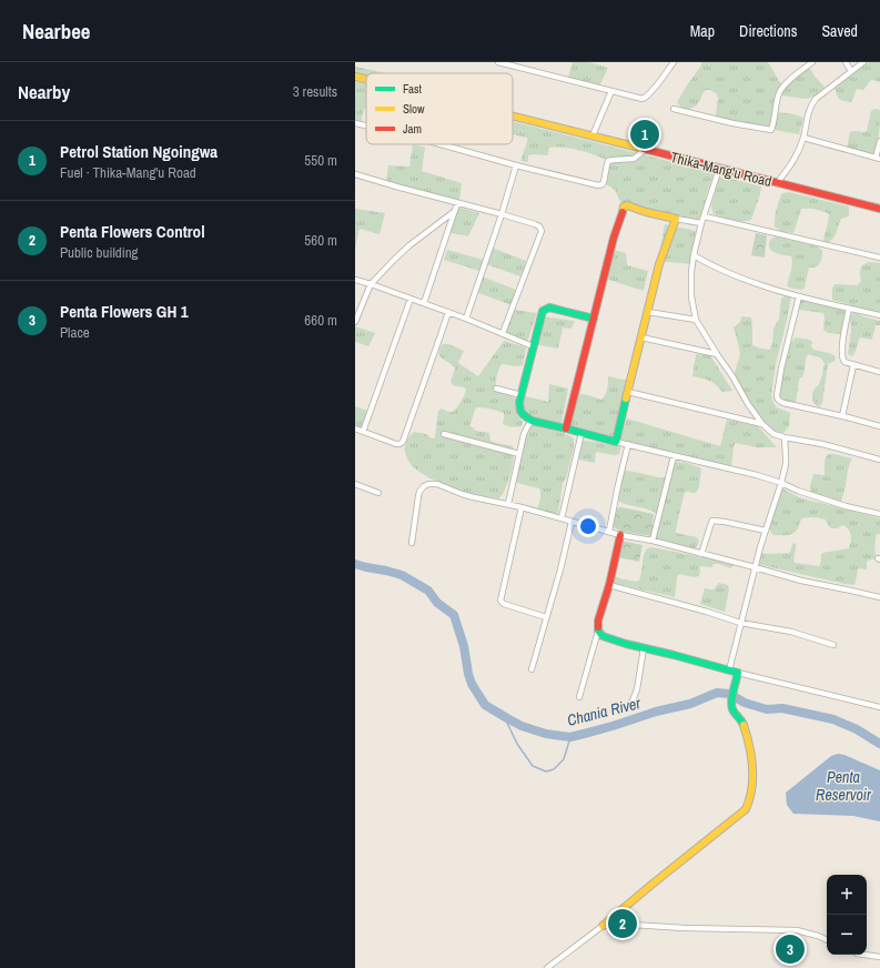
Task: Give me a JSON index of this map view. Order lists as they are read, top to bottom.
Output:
{
  "streets": {
    "main road": ["Thika-Mang'u Road"]
  },
  "water": ["Chania River", "Penta Reservoir"],
  "legend": ["Fast", "Slow", "Jam"],
  "page": {
    "header": "Nearbee",
    "nav": ["Map", "Directions", "Saved"],
    "heading": ["Nearby", "3 results"],
    "pins": ["1", "2", "3"],
    "list": [
      {
        "mark": "1",
        "name": "Petrol Station Ngoingwa",
        "note": "Fuel · Thika-Mang'u Road",
        "value": "550 m"
      },
      {
        "mark": "2",
        "name": "Penta Flowers Control",
        "note": "Public building",
        "value": "560 m"
      },
      {
        "mark": "3",
        "name": "Penta Flowers GH 1",
        "note": "Place",
        "value": "660 m"
      }
    ],
    "map_buttons": ["+", "−"]
  }
}
